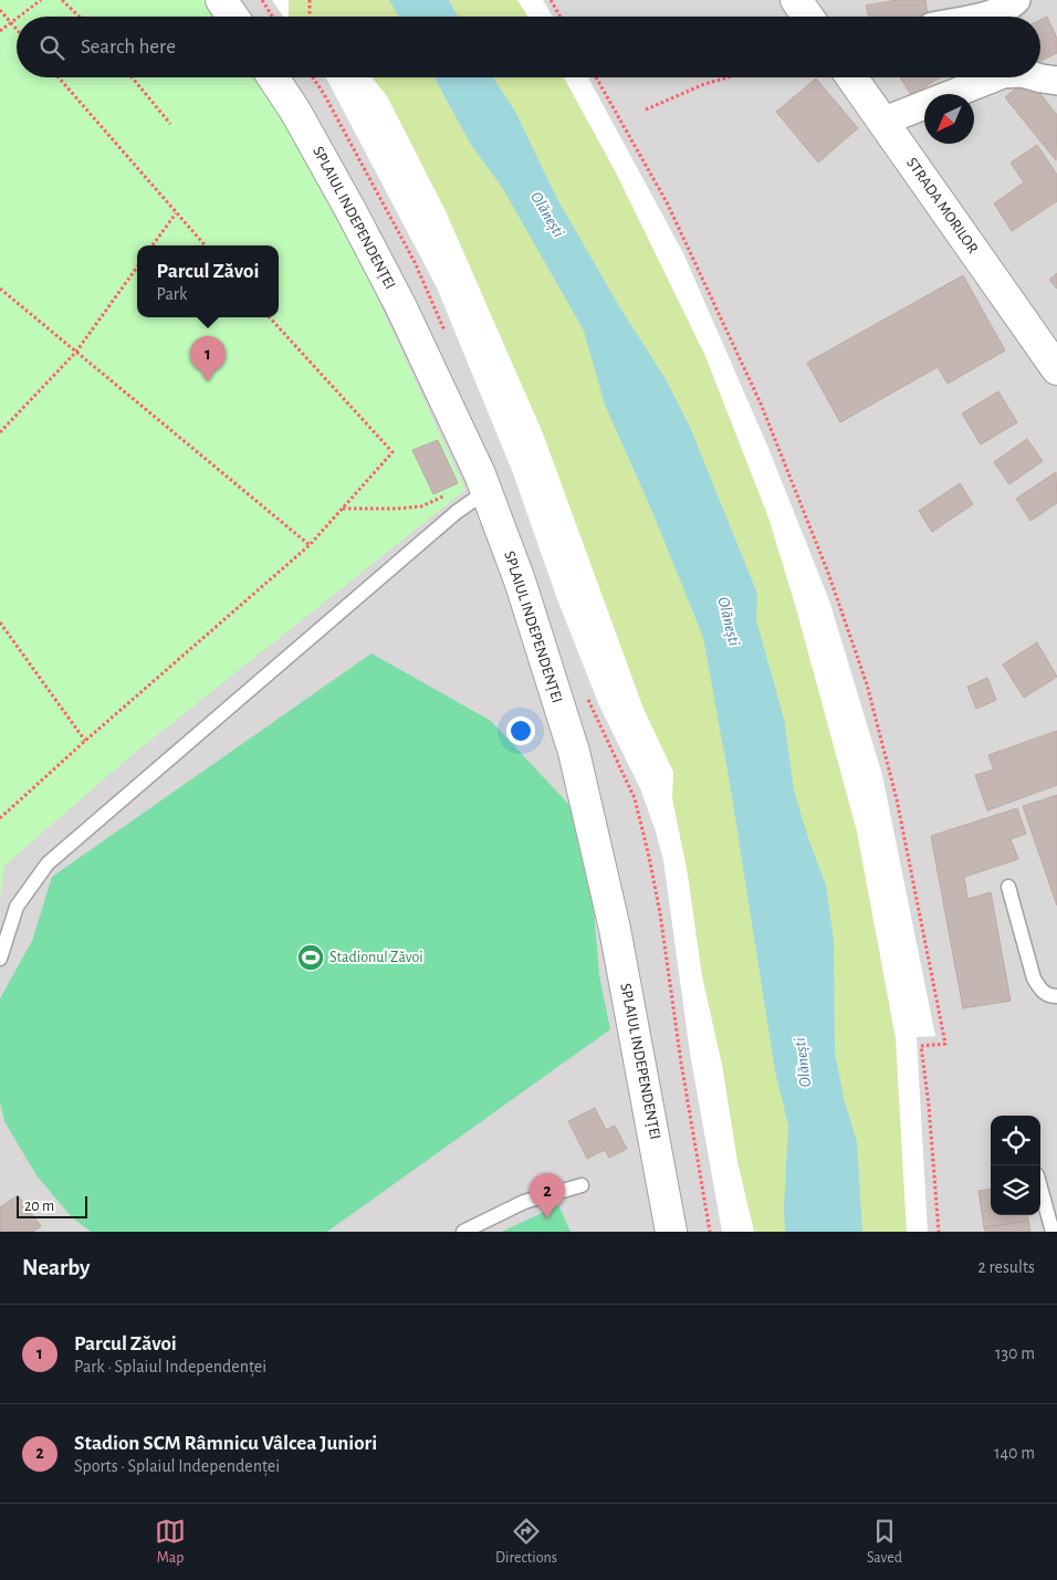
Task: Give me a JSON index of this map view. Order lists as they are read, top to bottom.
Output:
{
  "streets": {
    "street": ["STRADA MORILOR", "SPLAIUL INDEPENDENȚEI"]
  },
  "water": ["Olănești"],
  "places": {
    "sports": ["Stadionul Zăvoi"]
  },
  "scale_bar": "20 m",
  "north": "bottom left",
  "page": {
    "search": "Search here",
    "popup": ["Parcul Zăvoi", "Park"],
    "pins": ["1", "2"],
    "scale": "20 m",
    "heading": ["Nearby", "2 results"],
    "list": [
      {
        "mark": "1",
        "name": "Parcul Zăvoi",
        "note": "Park · Splaiul Independenței",
        "value": "130 m"
      },
      {
        "mark": "2",
        "name": "Stadion SCM Râmnicu Vâlcea Juniori",
        "note": "Sports · Splaiul Independenței",
        "value": "140 m"
      }
    ],
    "nav": ["Map", "Directions", "Saved"]
  }
}
